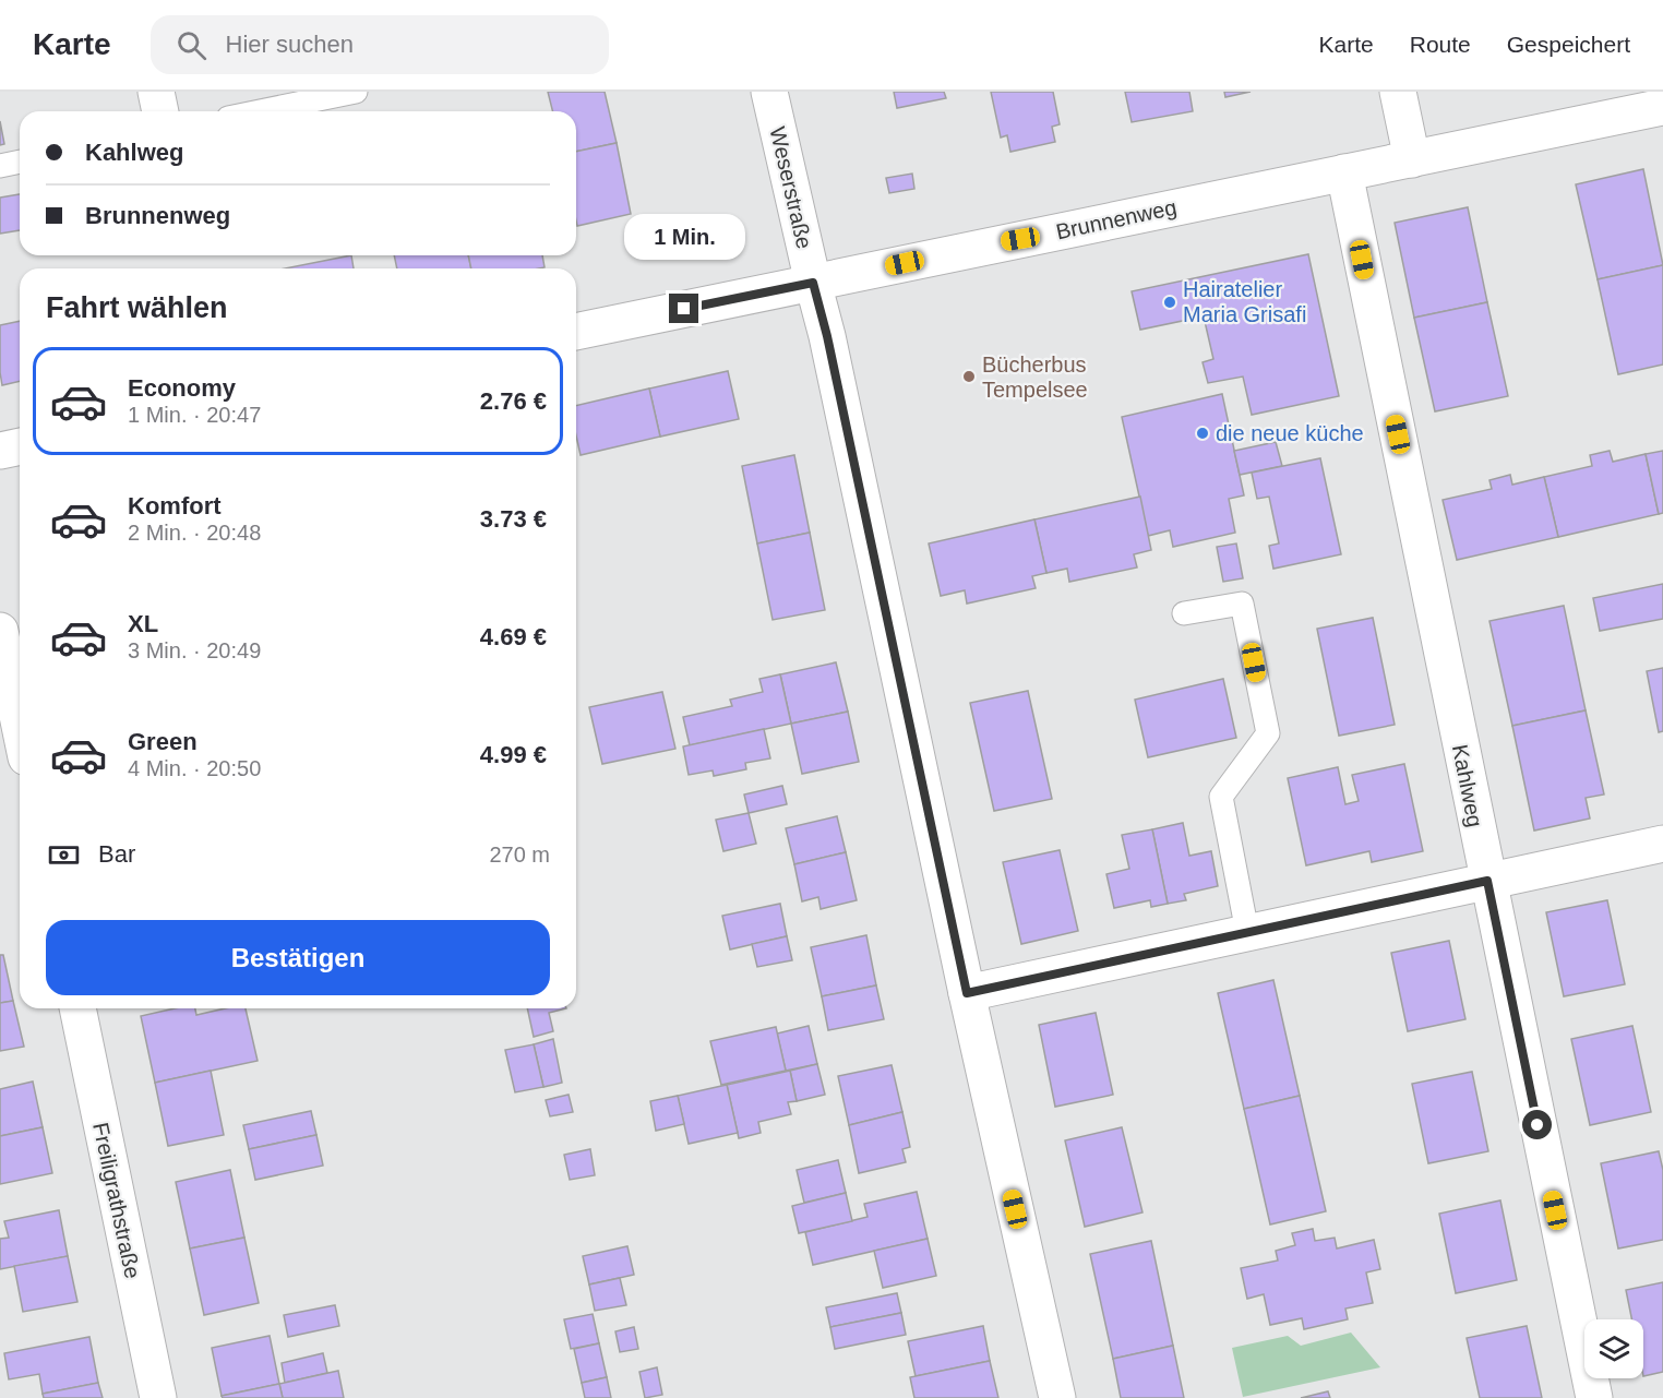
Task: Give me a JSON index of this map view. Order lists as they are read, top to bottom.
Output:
{
  "streets": {
    "street": [
      "Weserstraße",
      "Brunnenweg",
      "Kahlweg",
      "Freiligrathstraße"
    ]
  },
  "crossings": [
    ["Weserstraße", "Brunnenweg"],
    ["Brunnenweg", "Kahlweg"]
  ],
  "places": ["Hairatelier Maria Grisafi", "Bücherbus Tempelsee", "die neue küche"],
  "page": {
    "header": "Karte",
    "search": "Hier suchen",
    "nav": ["Karte", "Route", "Gespeichert"],
    "banner": ["Kahlweg", "Brunnenweg"],
    "bubble": "1 Min.",
    "heading": "Fahrt wählen",
    "list": [
      {
        "name": "Economy",
        "note": "1 Min. · 20:47",
        "value": "2.76 €"
      },
      {
        "name": "Komfort",
        "note": "2 Min. · 20:48",
        "value": "3.73 €"
      },
      {
        "name": "XL",
        "note": "3 Min. · 20:49",
        "value": "4.69 €"
      },
      {
        "name": "Green",
        "note": "4 Min. · 20:50",
        "value": "4.99 €"
      }
    ],
    "pay": ["Bar", "270 m"],
    "buttons": "Bestätigen"
  }
}
